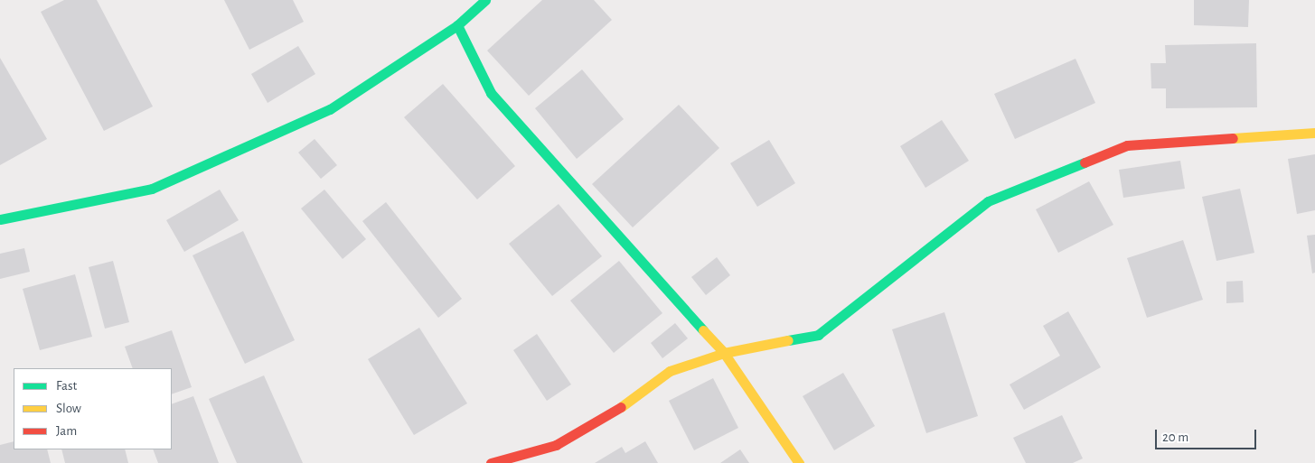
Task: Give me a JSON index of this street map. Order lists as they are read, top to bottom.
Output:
{
  "legend": ["Fast", "Slow", "Jam"],
  "scale_bar": "20 m"
}
